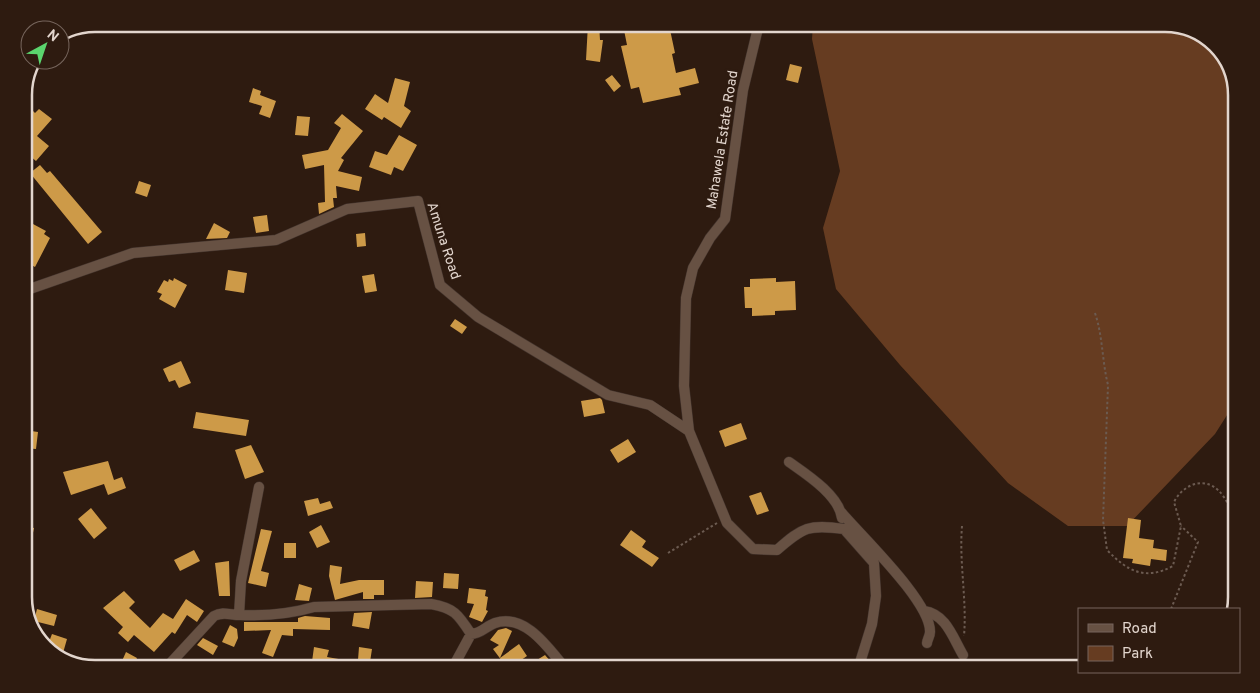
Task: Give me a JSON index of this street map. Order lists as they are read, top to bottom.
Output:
{
  "streets": {
    "street": ["Mahawela Estate Road", "Amuna Road"]
  },
  "crossings": [
    ["Mahawela Estate Road", "Amuna Road"]
  ],
  "legend": ["Road", "Park"],
  "north": "top right"
}
